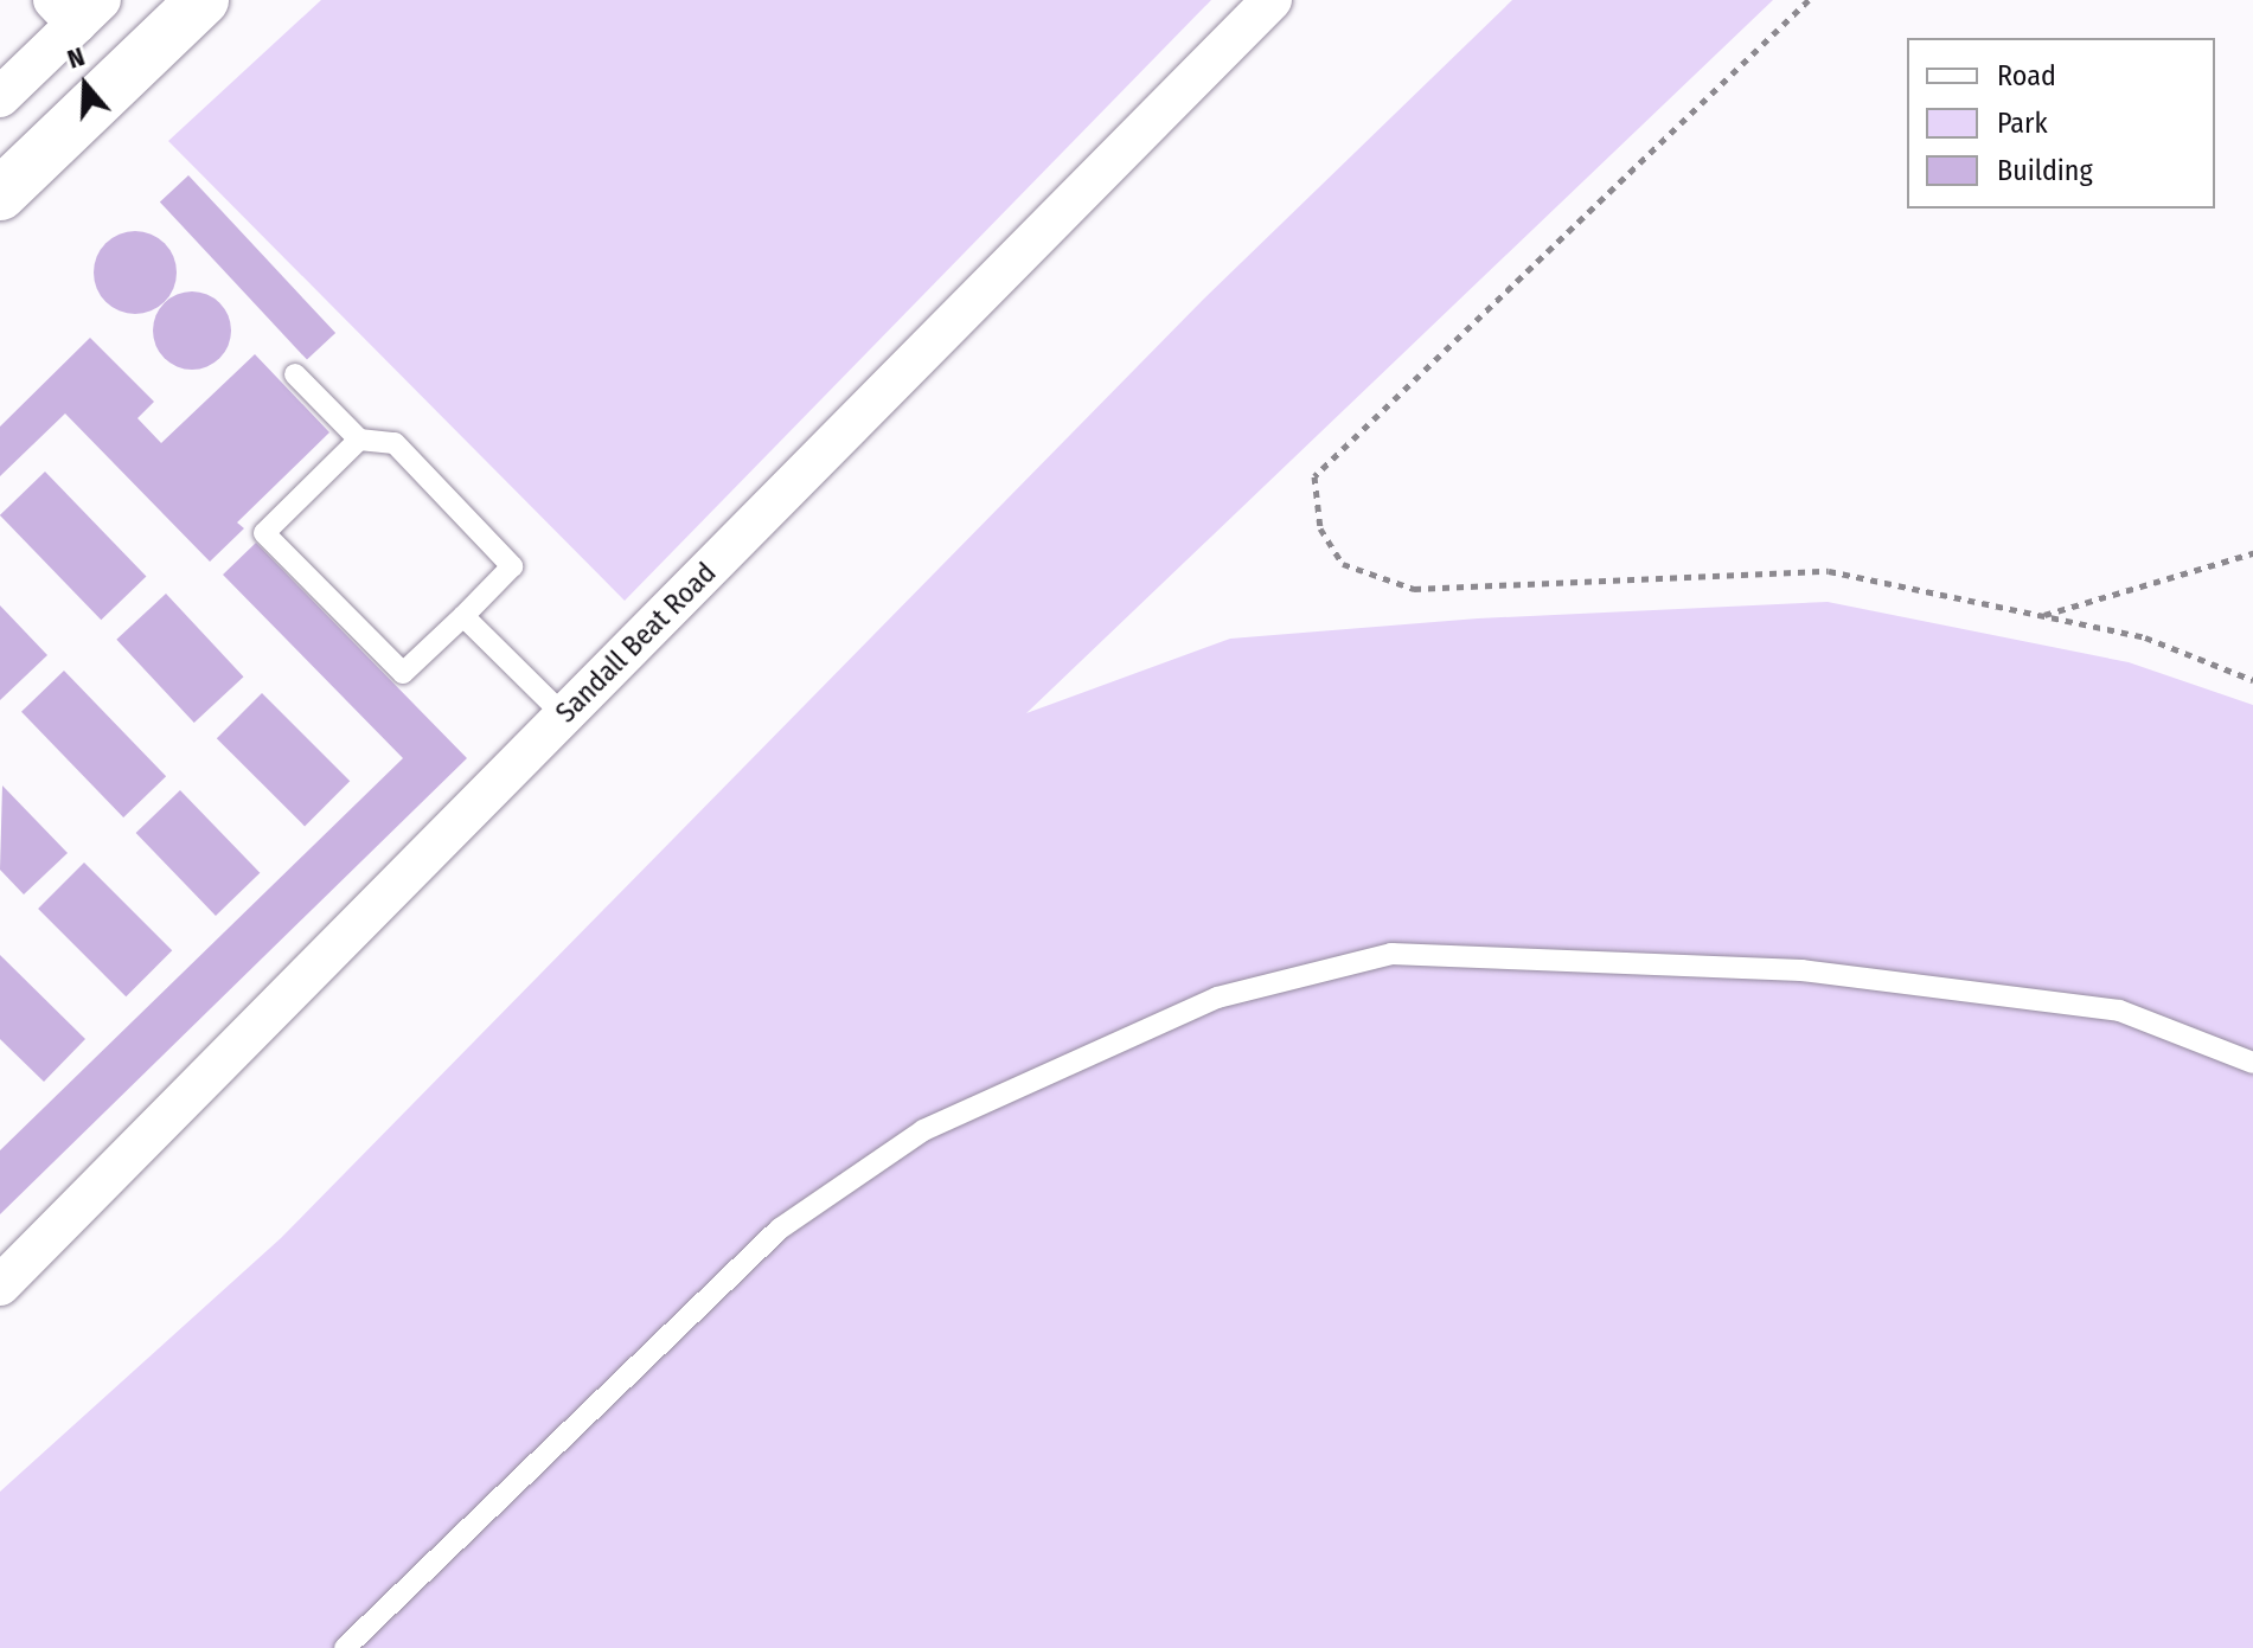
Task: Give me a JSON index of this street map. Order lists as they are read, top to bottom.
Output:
{
  "streets": {
    "street": ["Sandall Beat Road"]
  },
  "legend": ["Road", "Park", "Building"],
  "north": "top"
}
